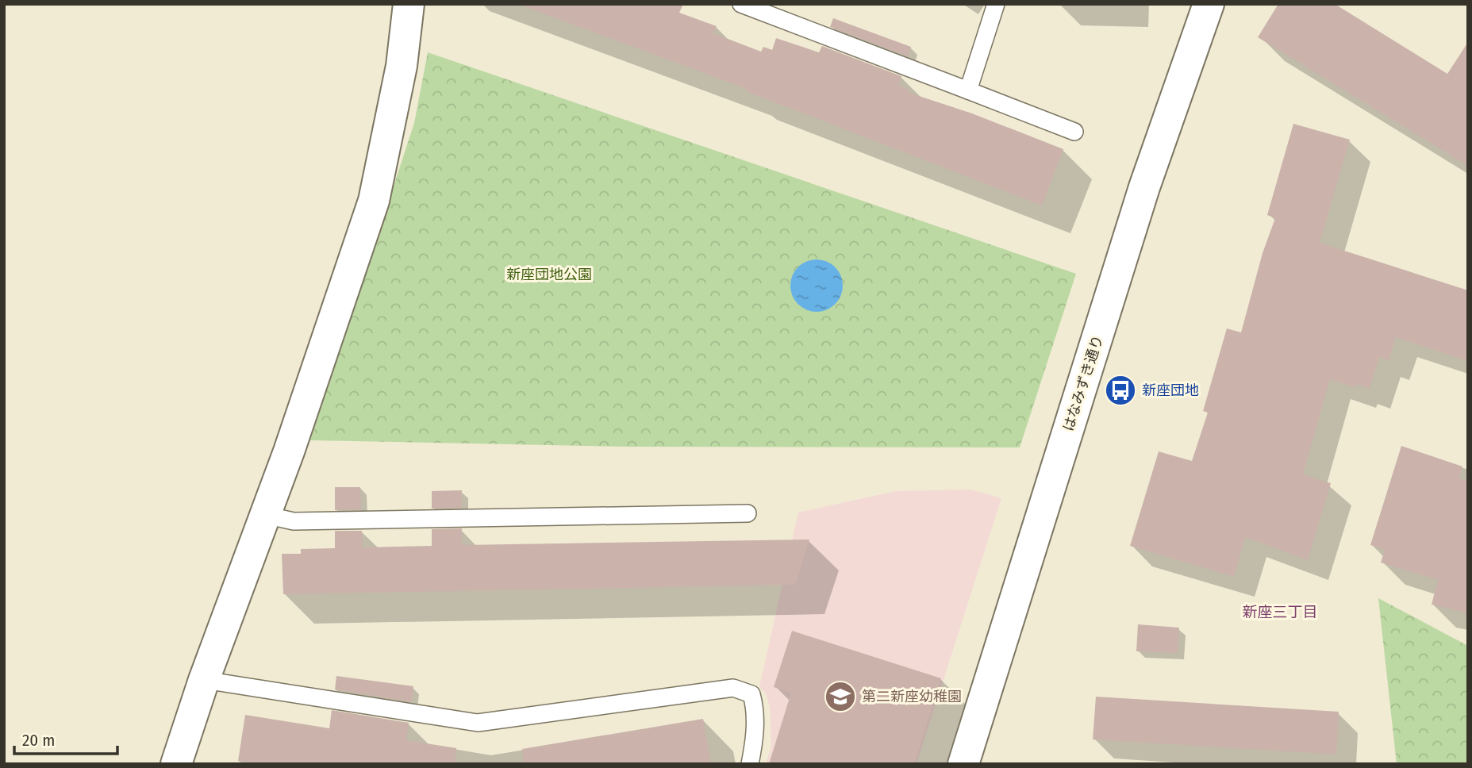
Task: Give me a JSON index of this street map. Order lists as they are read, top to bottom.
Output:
{
  "streets": {
    "street": ["はなみずき通り"]
  },
  "districts": ["新座三丁目"],
  "parks": ["新座団地公園"],
  "places": {
    "bus stop": ["新座団地"],
    "school or university": ["第二新座幼稚園"]
  },
  "scale_bar": "20 m"
}
